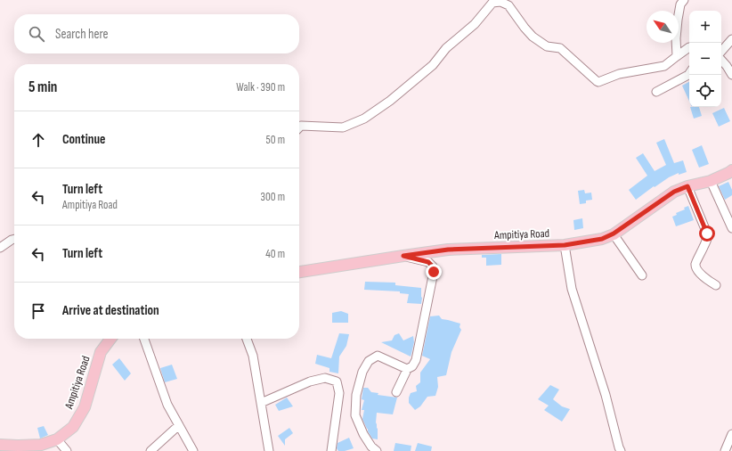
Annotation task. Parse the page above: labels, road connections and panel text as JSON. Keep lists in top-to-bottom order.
{
  "streets": {
    "main road": ["Ampitiya Road"]
  },
  "north": "top left",
  "page": {
    "map_buttons": ["+", "−"],
    "search": "Search here",
    "heading": ["5 min", "Walk · 390 m"],
    "list": [
      ["Continue", "50 m"],
      ["Turn left", "Ampitiya Road", "300 m"],
      ["Turn left", "40 m"],
      "Arrive at destination"
    ]
  }
}
